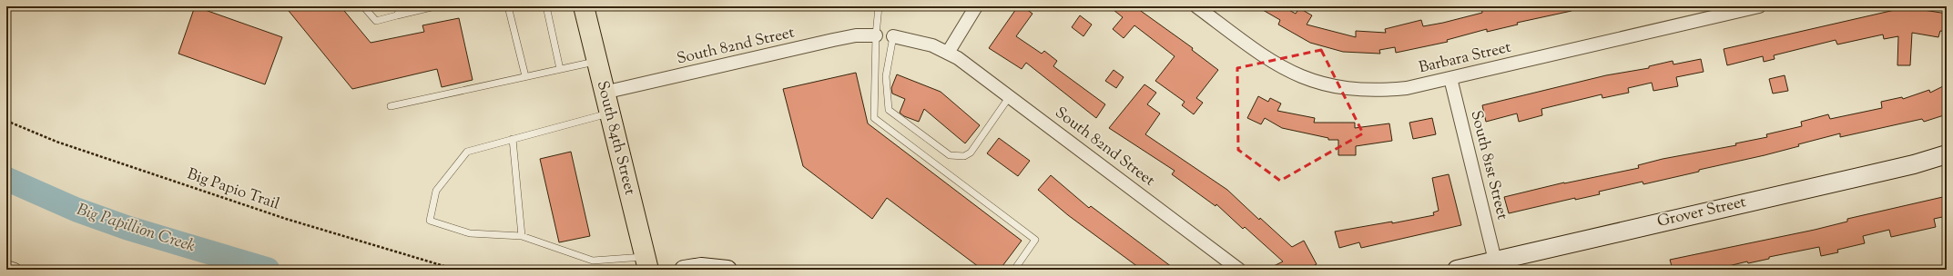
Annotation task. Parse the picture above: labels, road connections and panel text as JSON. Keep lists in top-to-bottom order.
{
  "streets": {
    "main road": ["South 84th Street"],
    "street": [
      "South 82nd Street",
      "Barbara Street",
      "South 81st Street",
      "Grover Street"
    ],
    "path": ["Big Papio Trail"]
  },
  "crossings": [
    ["South 82nd Street", "South 84th Street"],
    ["Barbara Street", "South 81st Street"],
    ["South 81st Street", "Grover Street"]
  ],
  "water": ["Big Papillion Creek"]
}
